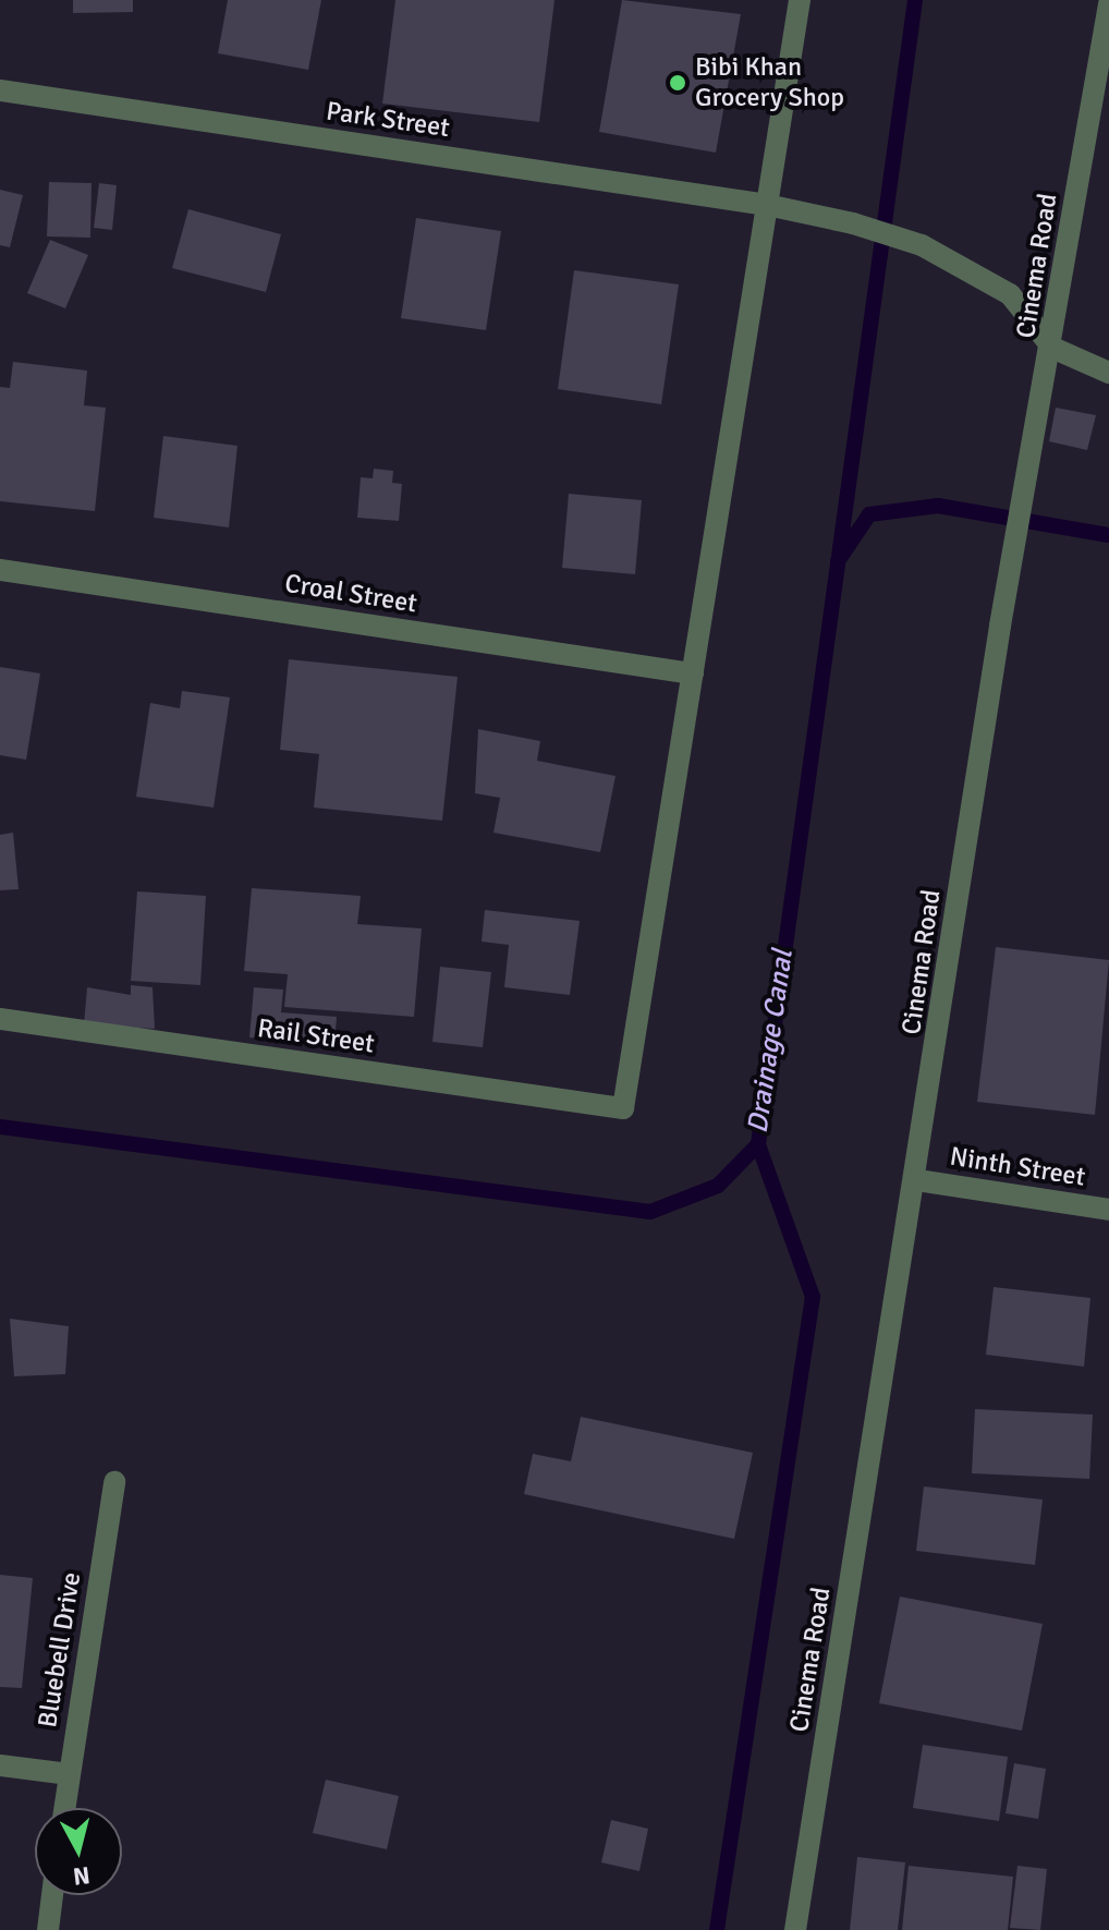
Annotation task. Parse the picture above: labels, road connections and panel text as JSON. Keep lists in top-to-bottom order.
{
  "streets": {
    "street": [
      "Park Street",
      "Cinema Road",
      "Croal Street",
      "Rail Street",
      "Ninth Street",
      "Bluebell Drive"
    ]
  },
  "crossings": [
    ["Park Street", "Cinema Road"],
    ["Cinema Road", "Ninth Street"],
    ["Croal Street", "Rail Street"]
  ],
  "water": ["Drainage Canal"],
  "places": ["Bibi Khan Grocery Shop"],
  "north": "bottom"
}
